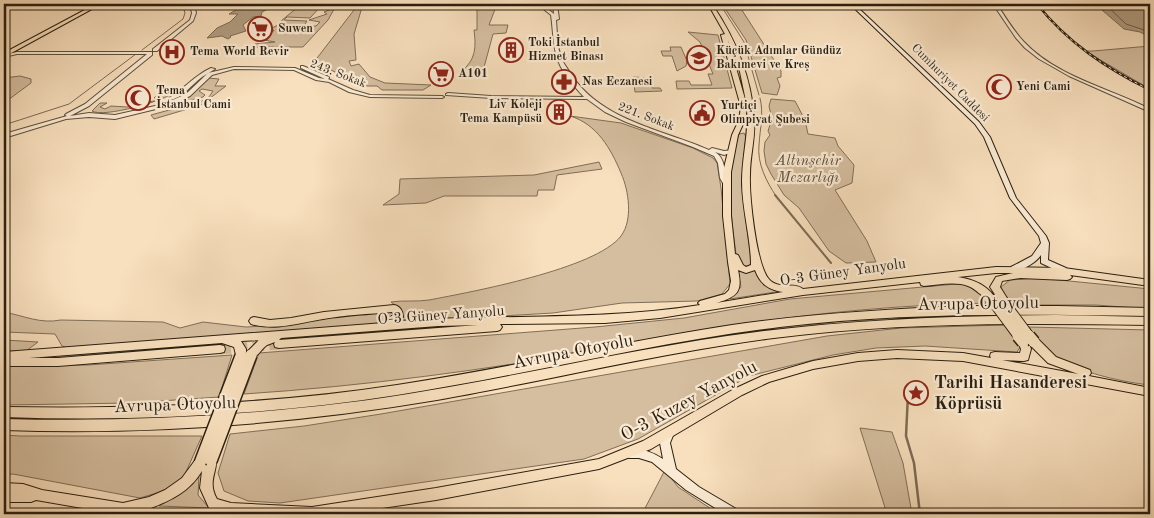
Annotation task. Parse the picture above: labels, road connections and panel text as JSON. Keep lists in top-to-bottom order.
{
  "streets": {
    "highway": ["Avrupa Otoyolu"],
    "main road": ["Cumhuriyet Caddesi", "O-3 Güney Yanyolu", "O-3 Kuzey Yanyolu"],
    "street": ["243. Sokak", "221. Sokak"]
  },
  "crossings": [
    ["243. Sokak", "221. Sokak"],
    ["Cumhuriyet Caddesi", "O-3 Güney Yanyolu"]
  ],
  "parks": ["Altınşehir Mezarlığı"],
  "places": {
    "supermarket": ["Suwen", "A101"],
    "building": ["Toki İstanbul Hizmet Binası", "Liv Koleji Tema Kampüsü"],
    "hospital": ["Tema World Revir"],
    "school or university": ["Küçük Adımlar Gündüz Bakımevi ve Kreş"],
    "pharmacy": ["Nas Eczanesi"],
    "mosque": ["Yeni Cami", "Tema İstanbul Cami"],
    "public building": ["Yurtiçi Olimpiyat Şubesi"],
    "place": ["Tarihi Hasanderesi Köprüsü"]
  }
}
